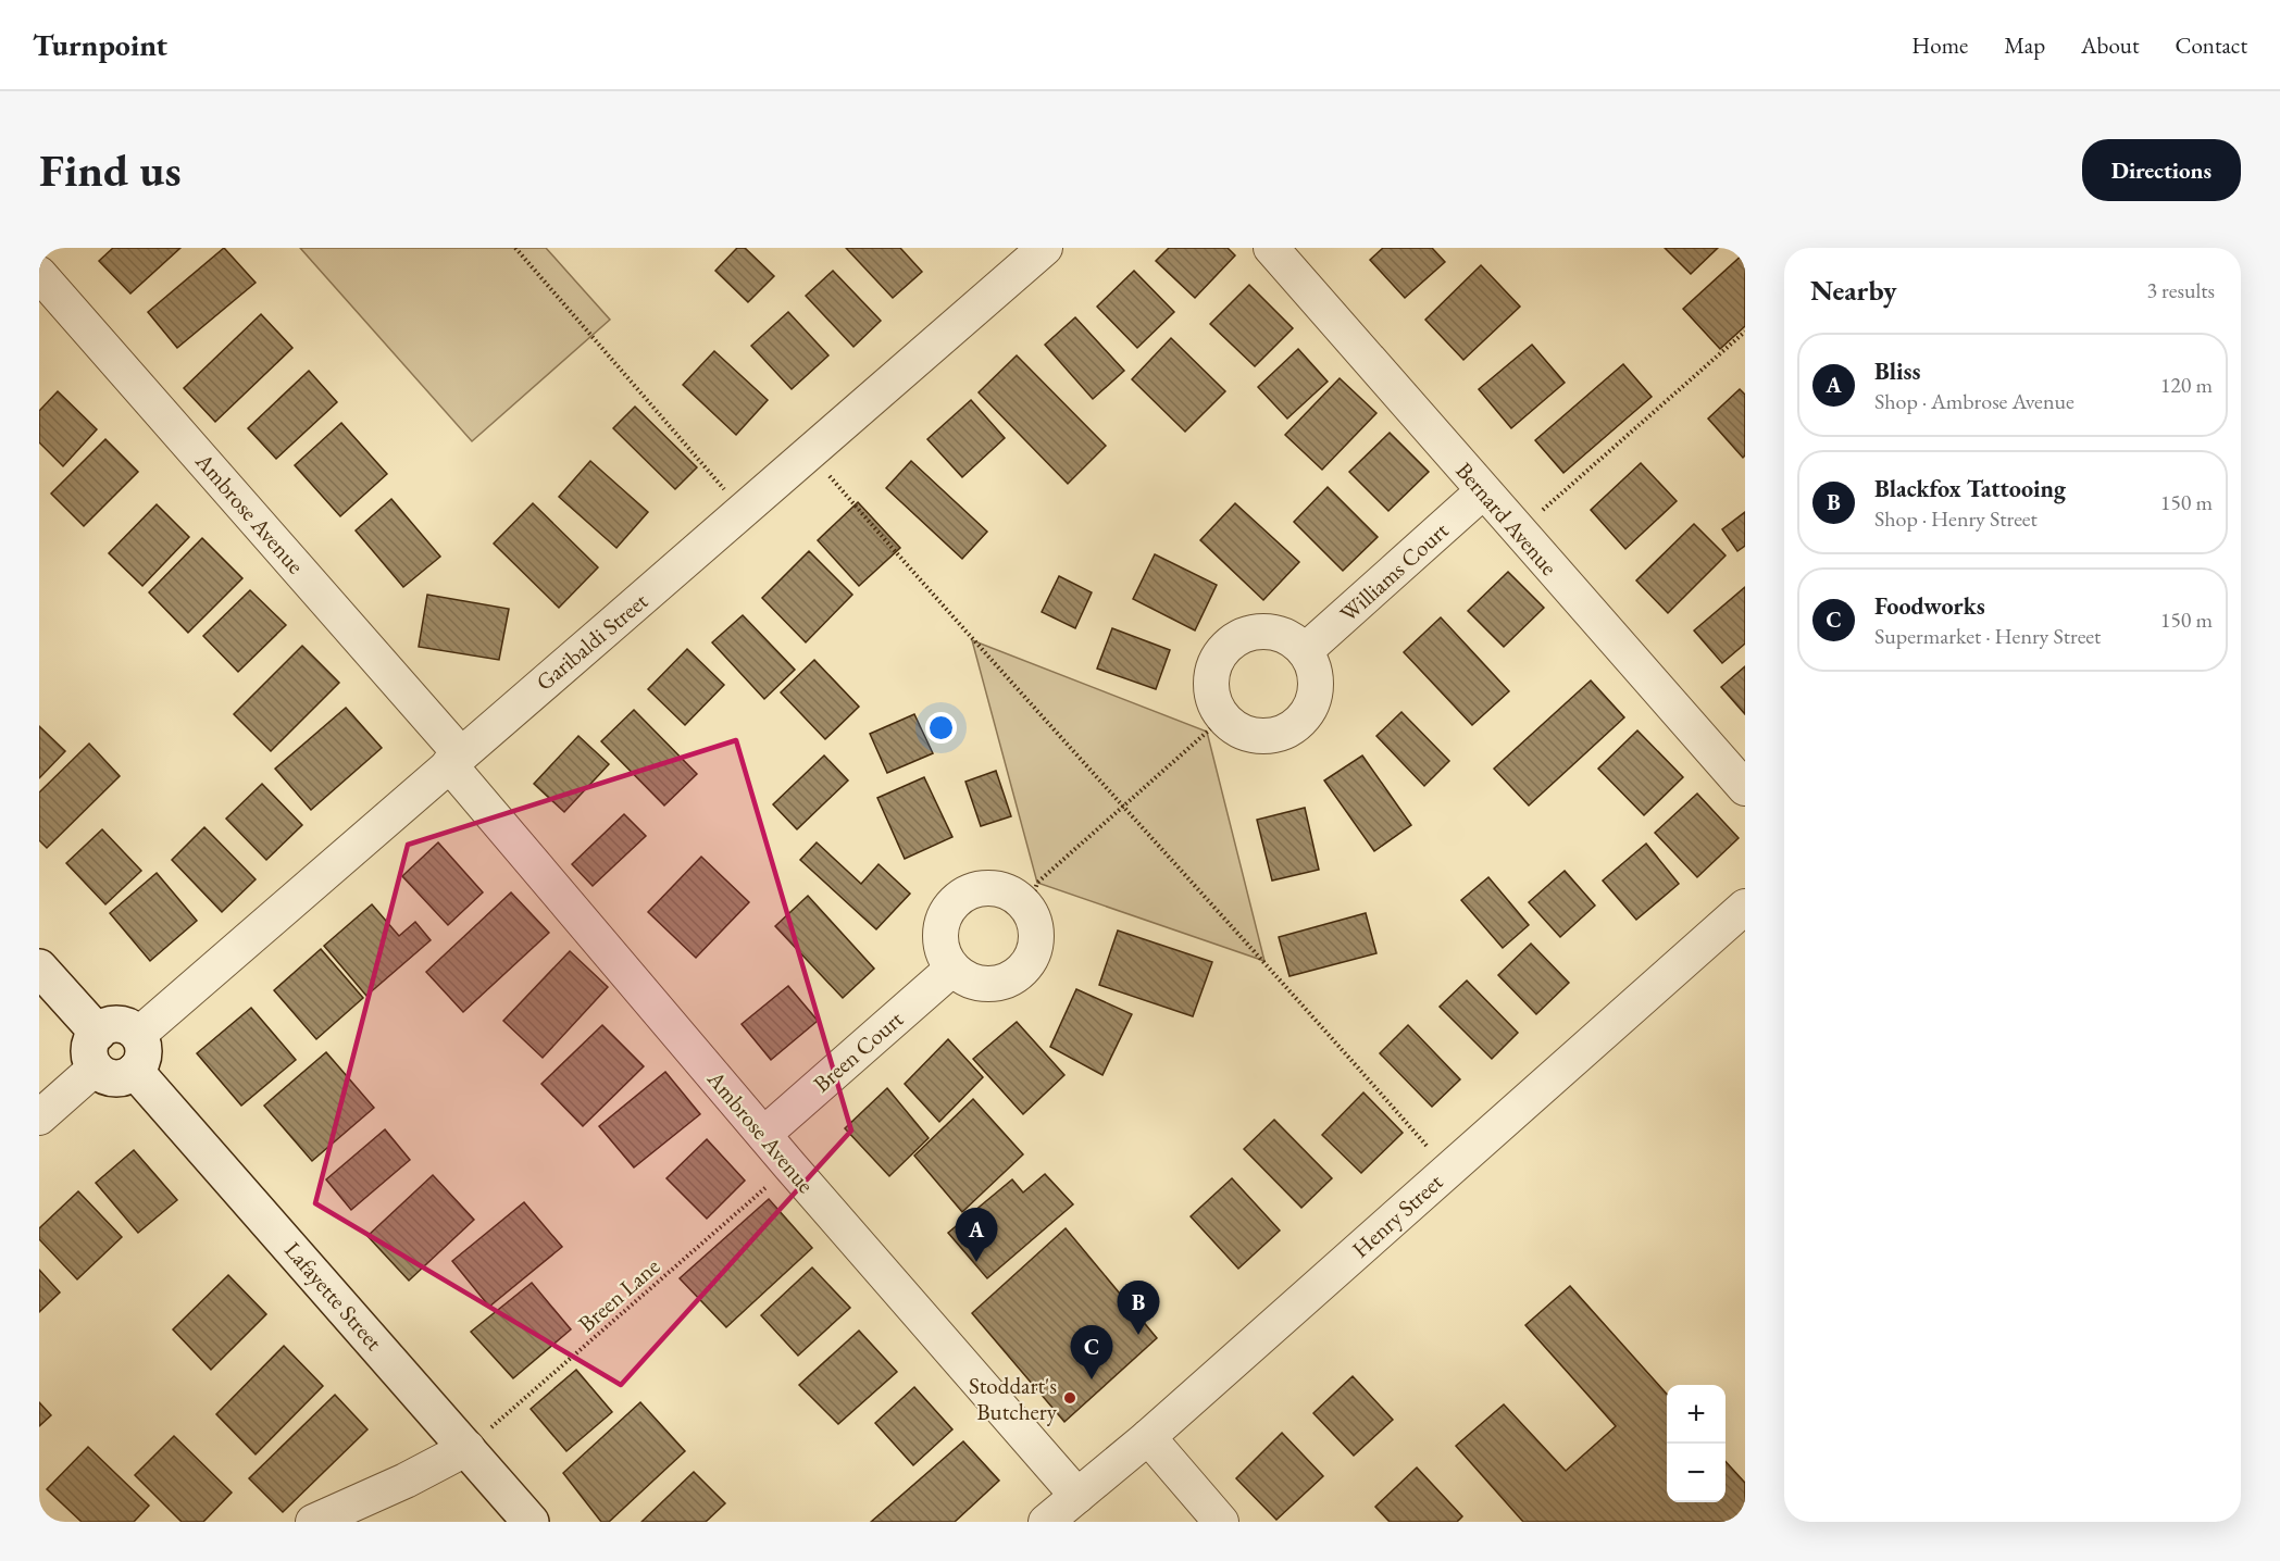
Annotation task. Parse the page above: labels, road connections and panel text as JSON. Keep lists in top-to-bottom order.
{
  "streets": {
    "street": [
      "Ambrose Avenue",
      "Bernard Avenue",
      "Williams Court",
      "Garibaldi Street",
      "Breen Court",
      "Henry Street",
      "Lafayette Street"
    ],
    "path": ["Breen Lane"]
  },
  "crossings": [
    ["Ambrose Avenue", "Garibaldi Street"],
    ["Ambrose Avenue", "Breen Court"],
    ["Ambrose Avenue", "Henry Street"],
    ["Ambrose Avenue", "Breen Lane"],
    ["Bernard Avenue", "Williams Court"],
    ["Garibaldi Street", "Lafayette Street"],
    ["Breen Lane", "Lafayette Street"]
  ],
  "places": ["Stoddart's Butchery"],
  "page": {
    "header": "Turnpoint",
    "nav": [
      "Home",
      "Map",
      "About",
      "Contact"
    ],
    "buttons": "Directions",
    "title": "Find us",
    "heading": ["Nearby", "3 results"],
    "list": [
      {
        "mark": "A",
        "name": "Bliss",
        "note": "Shop · Ambrose Avenue",
        "value": "120 m"
      },
      {
        "mark": "B",
        "name": "Blackfox Tattooing",
        "note": "Shop · Henry Street",
        "value": "150 m"
      },
      {
        "mark": "C",
        "name": "Foodworks",
        "note": "Supermarket · Henry Street",
        "value": "150 m"
      }
    ],
    "pins": ["A", "B", "C"],
    "map_buttons": ["+", "−"]
  }
}
